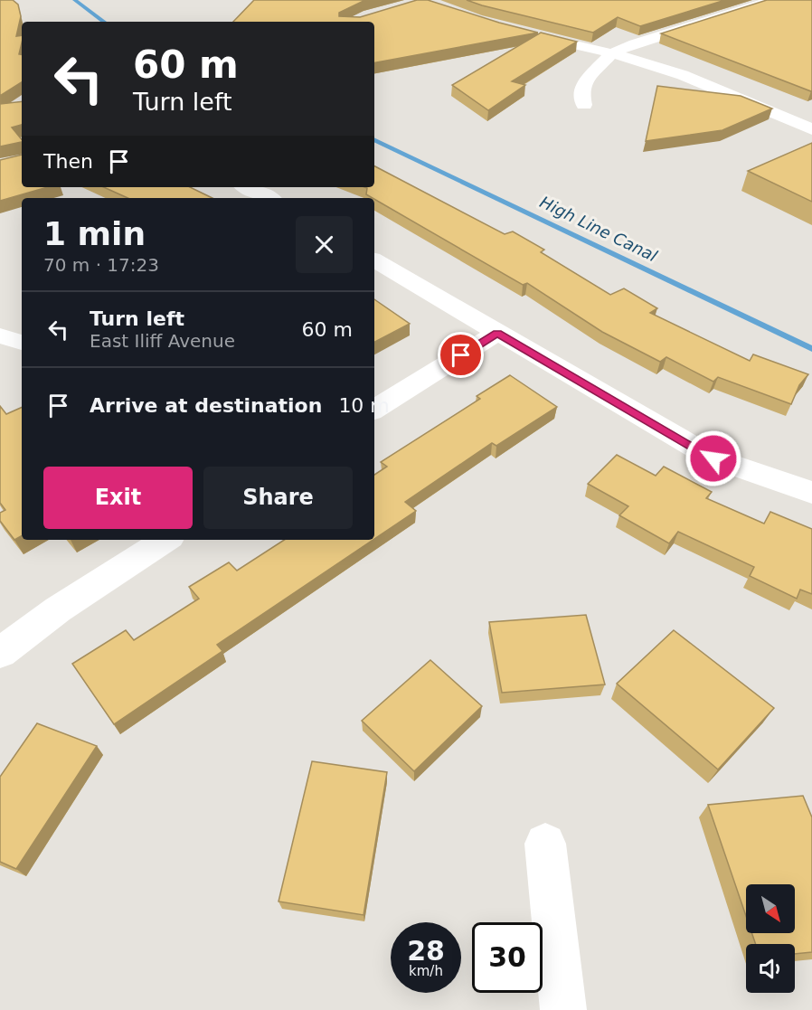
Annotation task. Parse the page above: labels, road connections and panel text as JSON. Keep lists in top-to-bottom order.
{
  "water": ["High Line Canal"],
  "north": "bottom right",
  "page": {
    "turn": ["60 m", "Turn left"],
    "then": "Then",
    "heading": ["1 min", "70 m · 17:23"],
    "list": [
      {
        "name": "Turn left",
        "note": "East Iliff Avenue",
        "value": "60 m"
      },
      {
        "name": "Arrive at destination",
        "value": "10 m"
      }
    ],
    "buttons": ["Exit", "Share"],
    "speed": "28 km/h",
    "limit": "30"
  }
}
